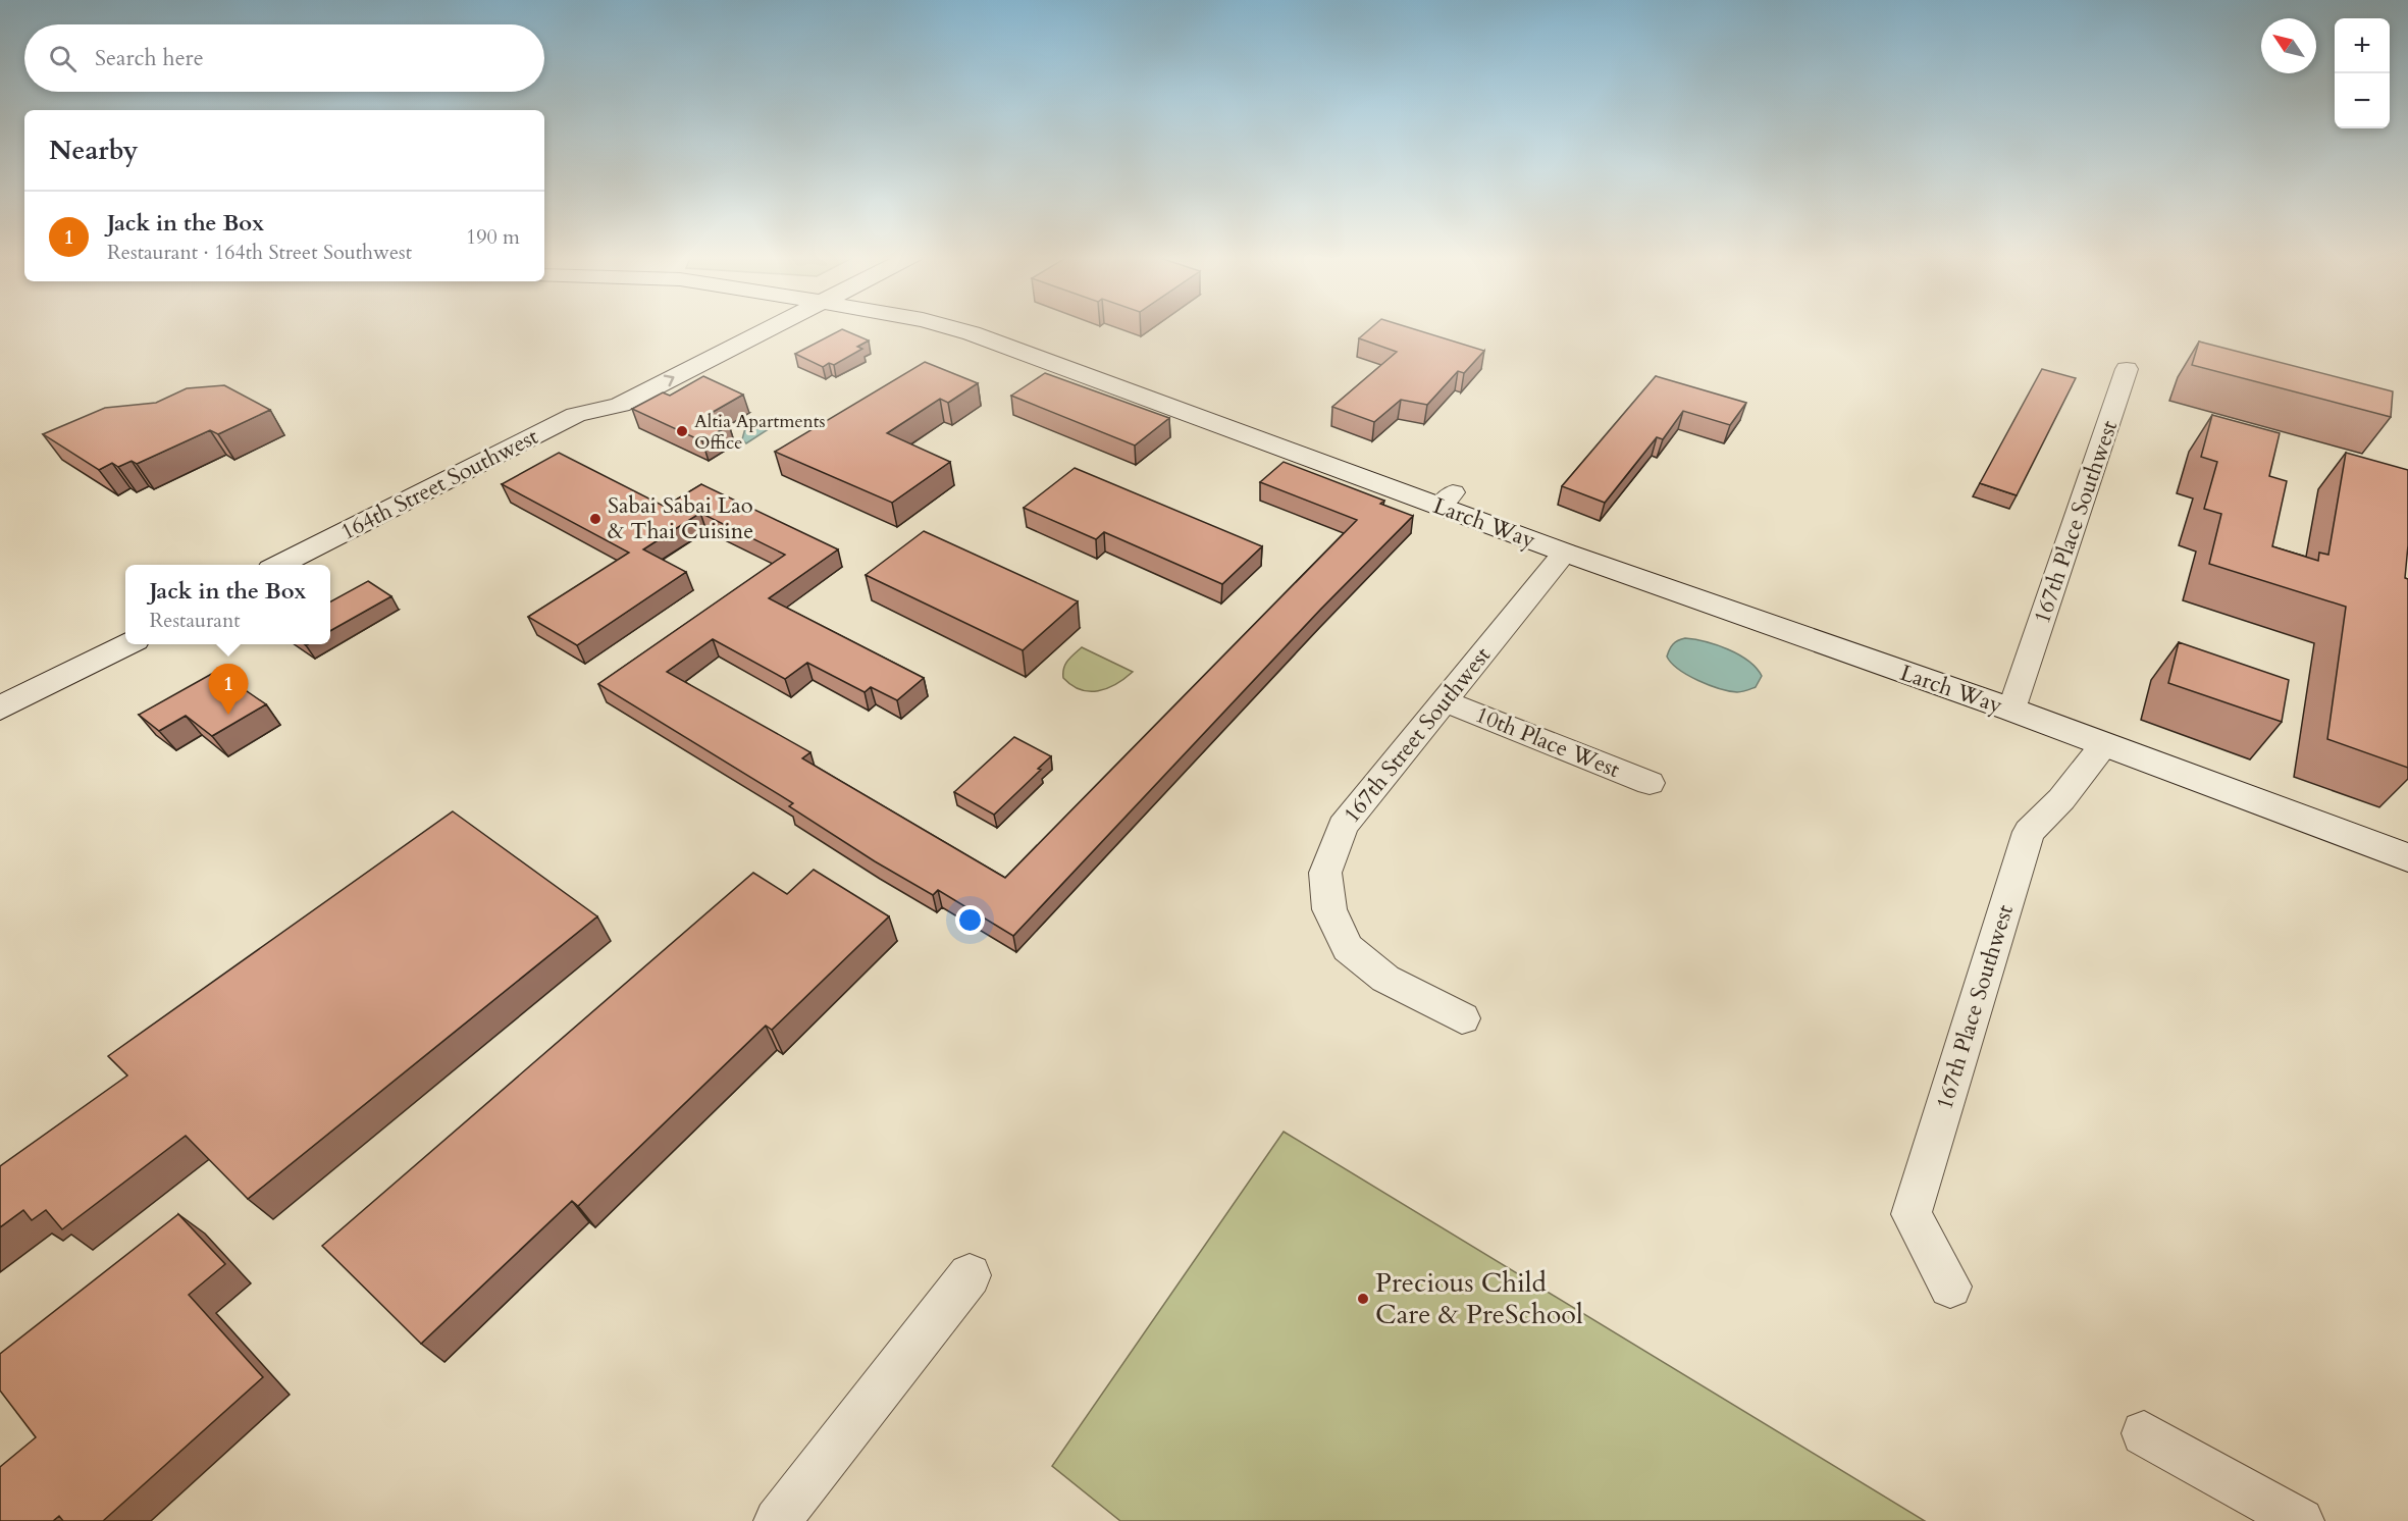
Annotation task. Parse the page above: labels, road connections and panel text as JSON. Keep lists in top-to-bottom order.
{
  "streets": {
    "main road": ["164th Street Southwest", "Larch Way"],
    "street": ["167th Place Southwest", "167th Street Southwest", "10th Place West"]
  },
  "crossings": [
    ["167th Place Southwest", "Larch Way"],
    ["Larch Way", "167th Street Southwest"],
    ["167th Street Southwest", "10th Place West"]
  ],
  "places": ["Altia Apartments Office", "Sabai Sabai Lao & Thai Cuisine", "Precious Child Care & PreSchool"],
  "north": "top left",
  "page": {
    "map_buttons": ["+", "−"],
    "search": "Search here",
    "heading": "Nearby",
    "list": [
      {
        "mark": "1",
        "name": "Jack in the Box",
        "note": "Restaurant · 164th Street Southwest",
        "value": "190 m"
      }
    ],
    "popup": ["Jack in the Box", "Restaurant"],
    "pins": "1"
  }
}
